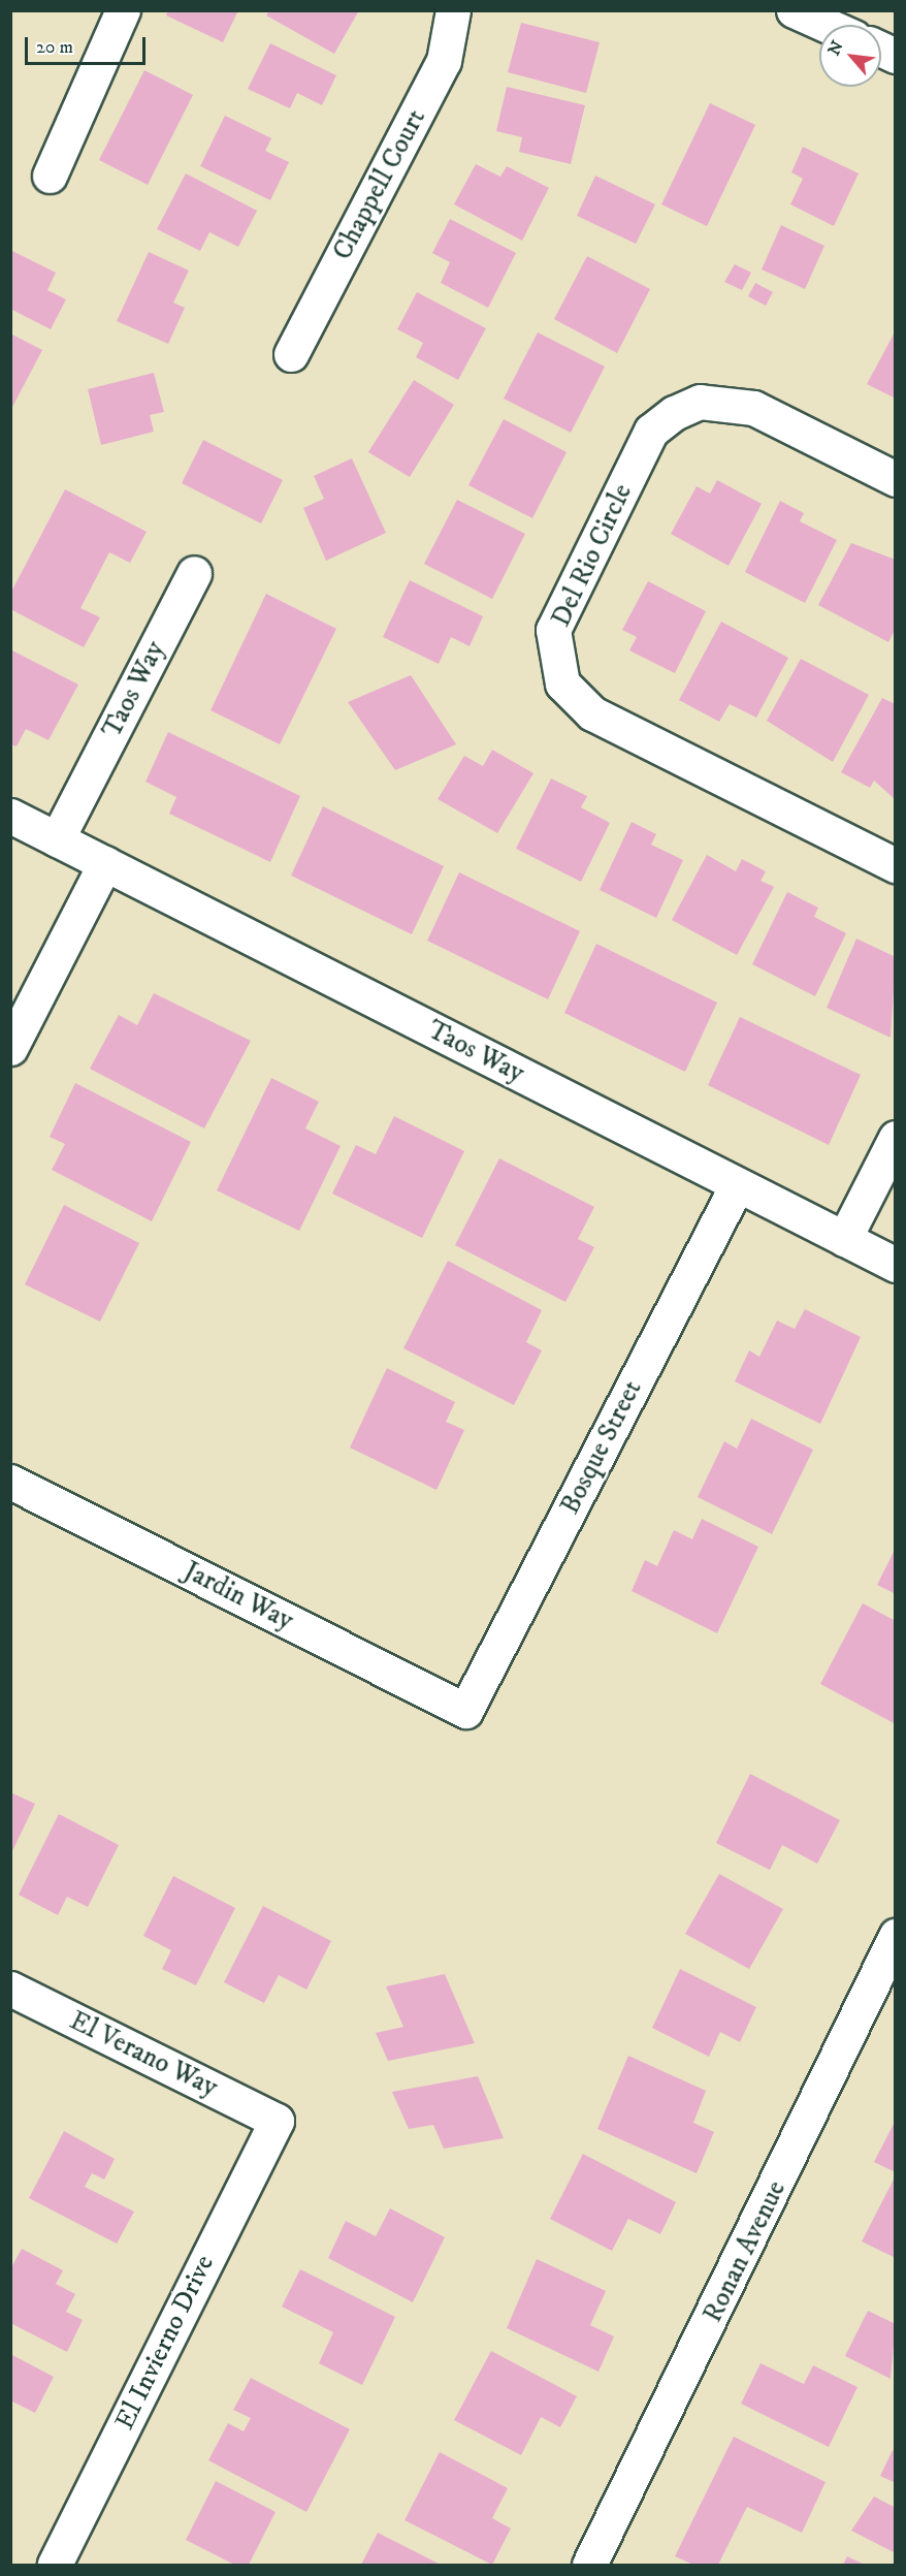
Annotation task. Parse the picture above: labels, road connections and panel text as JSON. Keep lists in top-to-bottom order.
{
  "streets": {
    "street": [
      "Chappell Court",
      "Del Rio Circle",
      "Taos Way",
      "Bosque Street",
      "Jardin Way",
      "El Verano Way",
      "Ronan Avenue",
      "El Invierno Drive"
    ]
  },
  "crossings": [
    ["Taos Way", "Bosque Street"],
    ["Bosque Street", "Jardin Way"],
    ["El Verano Way", "El Invierno Drive"]
  ],
  "scale_bar": "20 m",
  "north": "top left"
}
